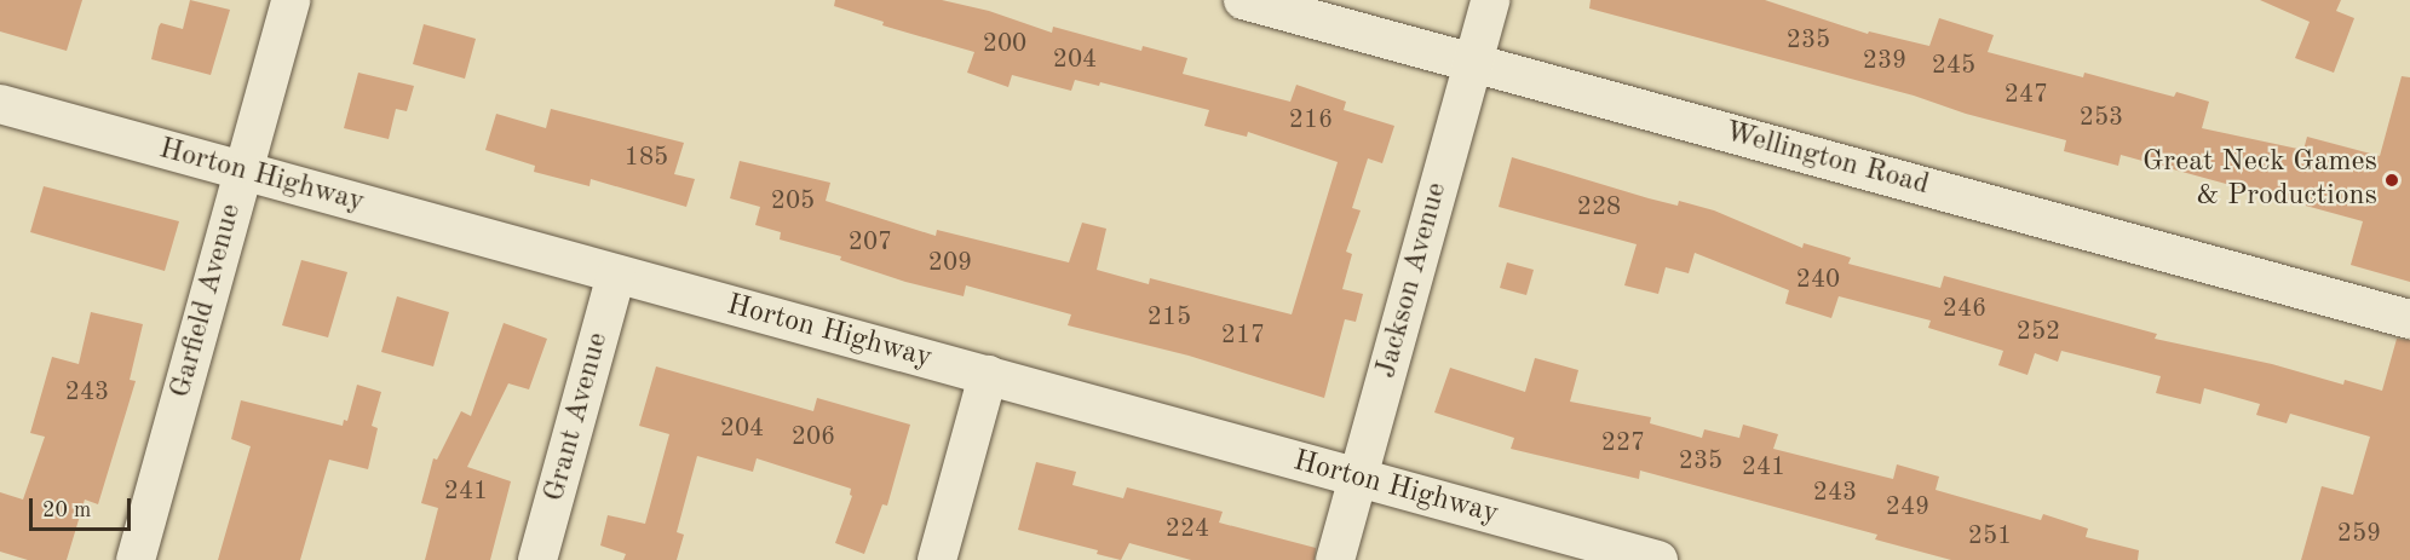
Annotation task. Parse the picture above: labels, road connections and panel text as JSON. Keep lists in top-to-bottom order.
{
  "streets": {
    "street": [
      "Wellington Road",
      "Horton Highway",
      "Jackson Avenue",
      "Garfield Avenue",
      "Grant Avenue"
    ]
  },
  "crossings": [
    ["Wellington Road", "Jackson Avenue"],
    ["Horton Highway", "Jackson Avenue"],
    ["Horton Highway", "Garfield Avenue"],
    ["Horton Highway", "Grant Avenue"]
  ],
  "places": ["Great Neck Games & Productions"],
  "house_numbers": [
    "235",
    "200",
    "204",
    "239",
    "245",
    "247",
    "253",
    "216",
    "185",
    "205",
    "228",
    "207",
    "209",
    "240",
    "246",
    "215",
    "252",
    "217",
    "243",
    "204",
    "206",
    "227",
    "235",
    "241",
    "241",
    "243",
    "249",
    "224",
    "259",
    "251"
  ],
  "scale_bar": "20 m"
}
